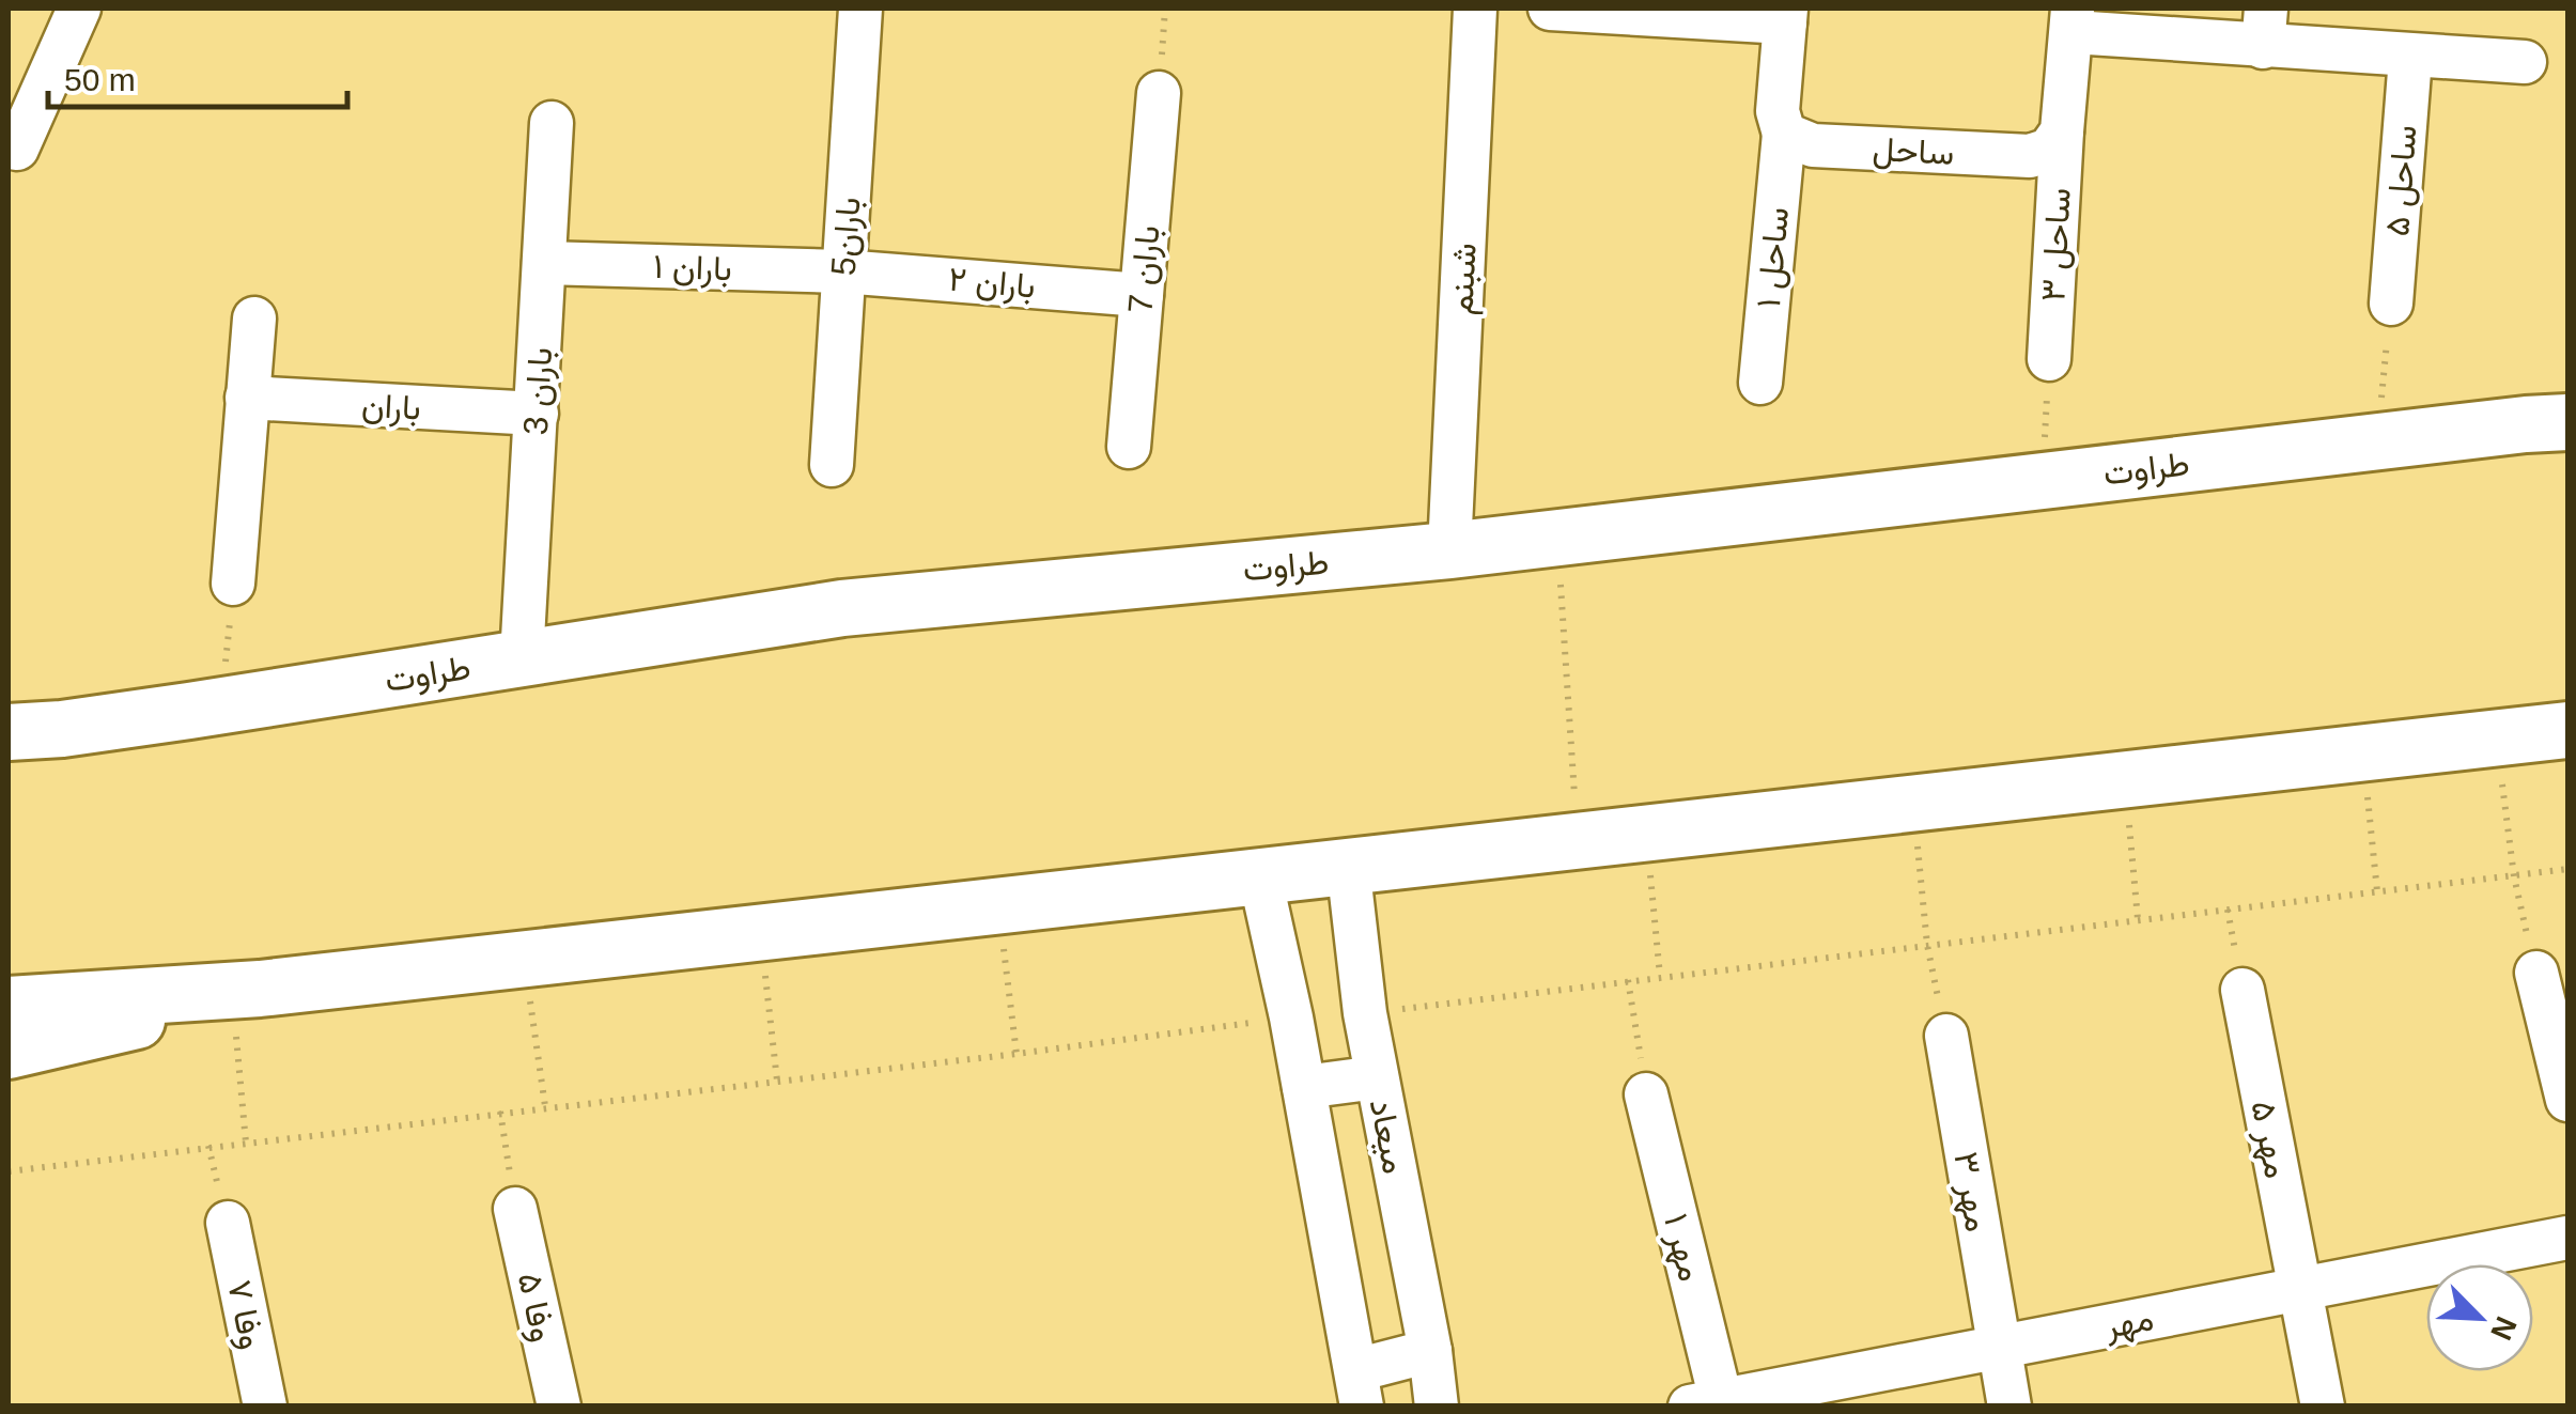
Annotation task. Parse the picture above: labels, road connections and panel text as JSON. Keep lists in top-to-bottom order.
{
  "streets": {
    "main road": ["طراوت"],
    "street": [
      "ساحل",
      "ساحل ۵",
      "باران5",
      "ساحل ۳",
      "ساحل ۱",
      "باران ۱",
      "باران 7",
      "شبنم",
      "باران ۲",
      "باران 3",
      "باران",
      "میعاد",
      "مهر ۵",
      "مهر ۳",
      "مهر ۱",
      "وفا ۵",
      "وفا ۷",
      "مهر"
    ]
  },
  "crossings": [
    ["ساحل", "ساحل ۳"],
    ["ساحل", "ساحل ۱"],
    ["باران5", "باران ۱"],
    ["باران5", "باران ۲"],
    ["باران ۱", "باران ۲"],
    ["باران ۱", "باران 3"],
    ["باران 7", "باران ۲"],
    ["شبنم", "طراوت"],
    ["باران 3", "باران"],
    ["باران 3", "طراوت"],
    ["مهر ۵", "مهر"],
    ["مهر ۳", "مهر"],
    ["مهر ۱", "مهر"]
  ],
  "scale_bar": "50 m",
  "north": "bottom right"
}
